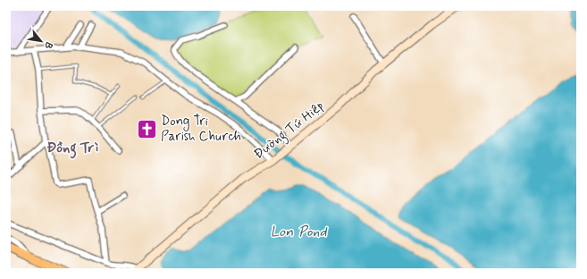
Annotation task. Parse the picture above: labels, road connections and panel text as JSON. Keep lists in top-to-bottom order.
{
  "streets": {
    "street": ["Đường Tứ Hiệp"]
  },
  "districts": ["Đồng Trì"],
  "water": ["Lon Pond"],
  "places": {
    "church": ["Dong Tri Parish Church"]
  },
  "north": "bottom right"
}
